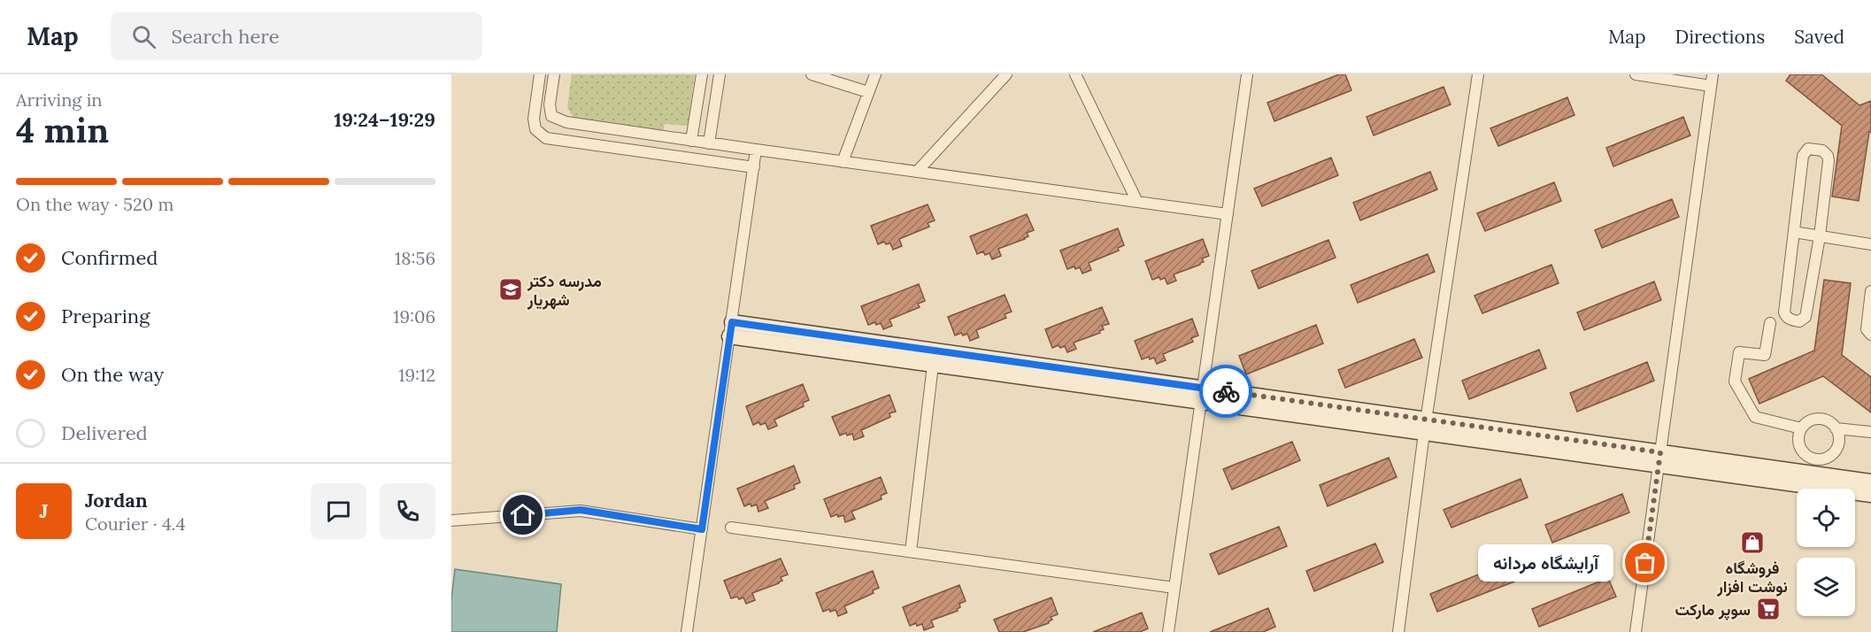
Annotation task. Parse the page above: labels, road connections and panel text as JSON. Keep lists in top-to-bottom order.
{
  "places": {
    "school or university": ["مدرسه دکتر شهریار"],
    "shop": ["فروشگاه نوشت افزار"],
    "other": ["آرایشگاه مردانه"],
    "supermarket": ["سوپر مارکت"]
  },
  "page": {
    "header": "Map",
    "search": "Search here",
    "nav": ["Map", "Directions", "Saved"],
    "heading": ["4 min", "Arriving in", "19:24–19:29"],
    "panel": ["Jordan", "Courier · 4.4"],
    "bar": "On the way · 520 m",
    "list": [
      ["Confirmed", "18:56"],
      ["Preparing", "19:06"],
      ["On the way", "19:12"],
      "Delivered"
    ],
    "round": "J",
    "bubble": "آرایشگاه مردانه"
  }
}
